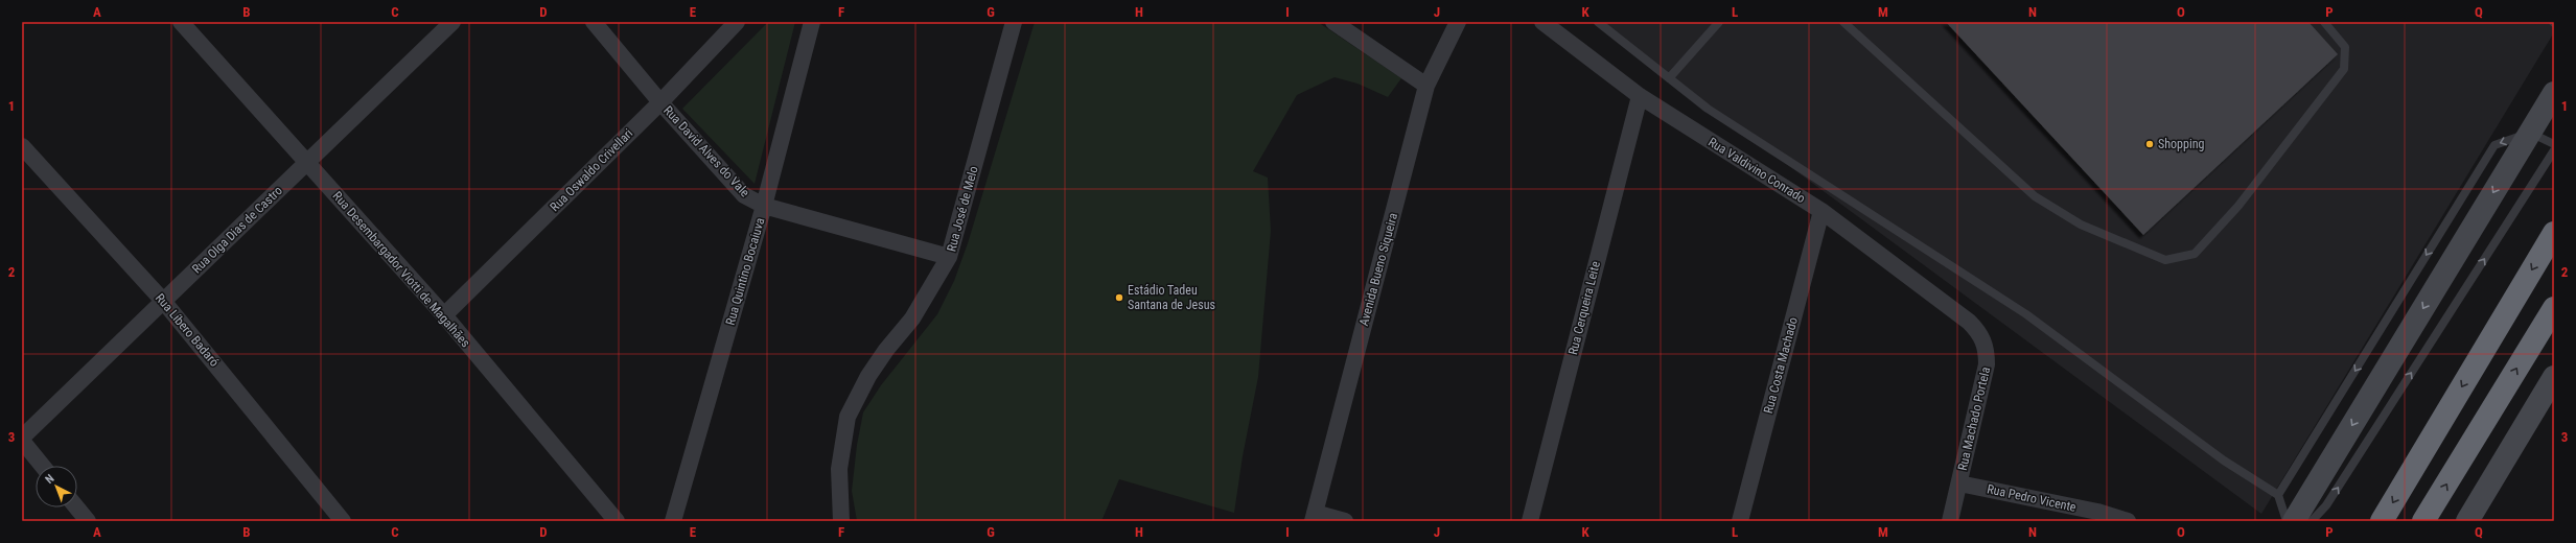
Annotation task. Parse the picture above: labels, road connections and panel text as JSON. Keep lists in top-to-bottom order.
{
  "streets": {
    "street": [
      "Rua David Alves do Vale",
      "Rua Oswaldo Crivellari",
      "Rua Valdivino Conrado",
      "Rua José de Melo",
      "Rua Olga Dias de Castro",
      "Rua Desembargador Viotti de Magalhães",
      "Avenida Bueno Siqueira",
      "Rua Quintino Bocaiuva",
      "Rua Cerqueira Leite",
      "Rua Líbero Badaró",
      "Rua Costa Machado",
      "Rua Machado Portela",
      "Rua Pedro Vicente"
    ]
  },
  "crossings": [
    ["Rua David Alves do Vale", "Rua Oswaldo Crivellari"],
    ["Rua David Alves do Vale", "Rua José de Melo"],
    ["Rua David Alves do Vale", "Rua Quintino Bocaiuva"],
    ["Rua Oswaldo Crivellari", "Rua Desembargador Viotti de Magalhães"],
    ["Rua Valdivino Conrado", "Rua Cerqueira Leite"],
    ["Rua Valdivino Conrado", "Rua Costa Machado"],
    ["Rua Valdivino Conrado", "Rua Machado Portela"],
    ["Rua Olga Dias de Castro", "Rua Desembargador Viotti de Magalhães"],
    ["Rua Olga Dias de Castro", "Rua Líbero Badaró"],
    ["Rua Machado Portela", "Rua Pedro Vicente"]
  ],
  "places": ["Shopping", "Estádio Tadeu Santana de Jesus"],
  "north": "top left",
  "grid": {
    "columns": [
      "A",
      "B",
      "C",
      "D",
      "E",
      "F",
      "G",
      "H",
      "I",
      "J",
      "K",
      "L",
      "M",
      "N",
      "O",
      "P",
      "Q"
    ],
    "rows": ["1", "2", "3"]
  }
}
